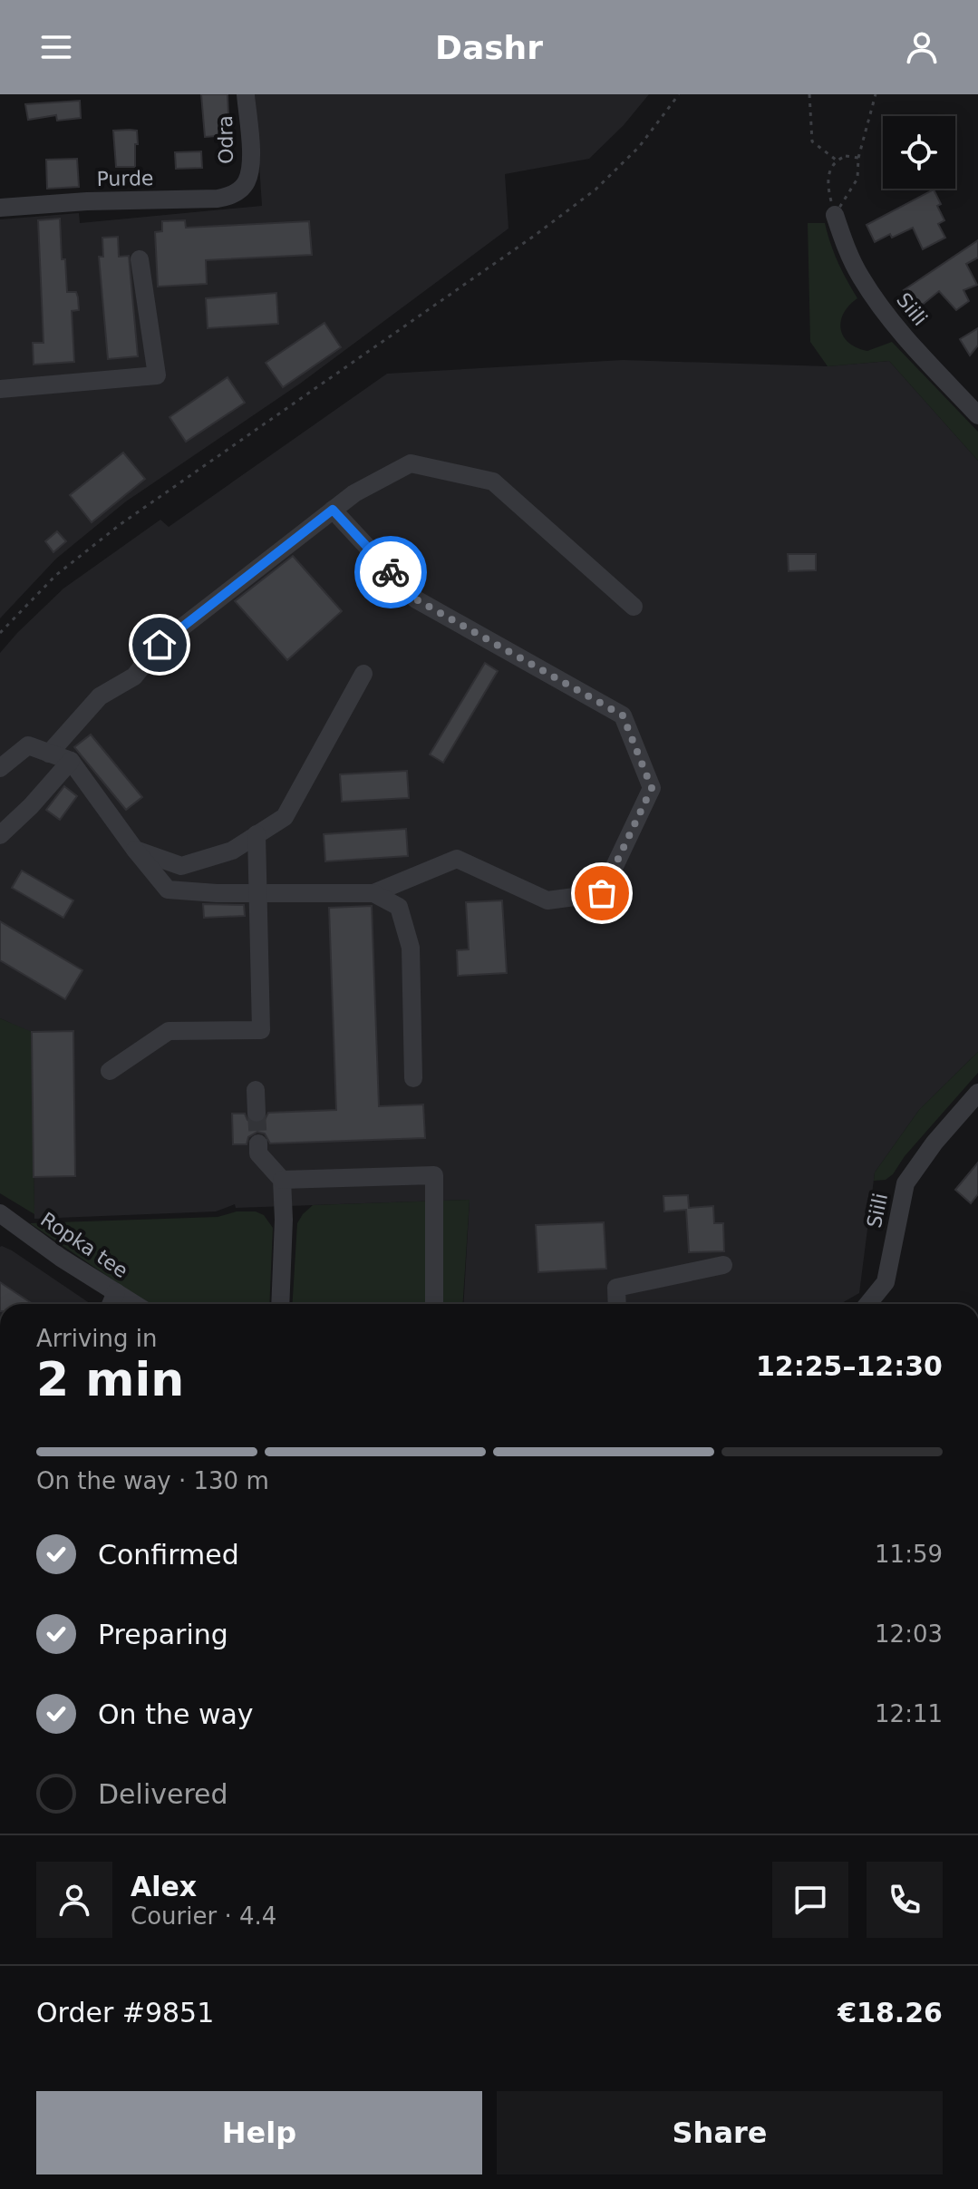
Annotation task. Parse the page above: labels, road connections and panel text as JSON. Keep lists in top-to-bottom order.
{
  "streets": {
    "street": [
      "Odra",
      "Purde",
      "Siili",
      "Ropka tee"
    ]
  },
  "crossings": [
    ["Odra", "Purde"]
  ],
  "page": {
    "header": "Dashr",
    "heading": ["2 min", "Arriving in", "12:25–12:30"],
    "panel": [
      "Alex",
      "Courier · 4.4",
      "Order #9851",
      "€18.26"
    ],
    "bar": "On the way · 130 m",
    "list": [
      ["Confirmed", "11:59"],
      ["Preparing", "12:03"],
      ["On the way", "12:11"],
      "Delivered"
    ],
    "buttons": ["Help", "Share"]
  }
}
